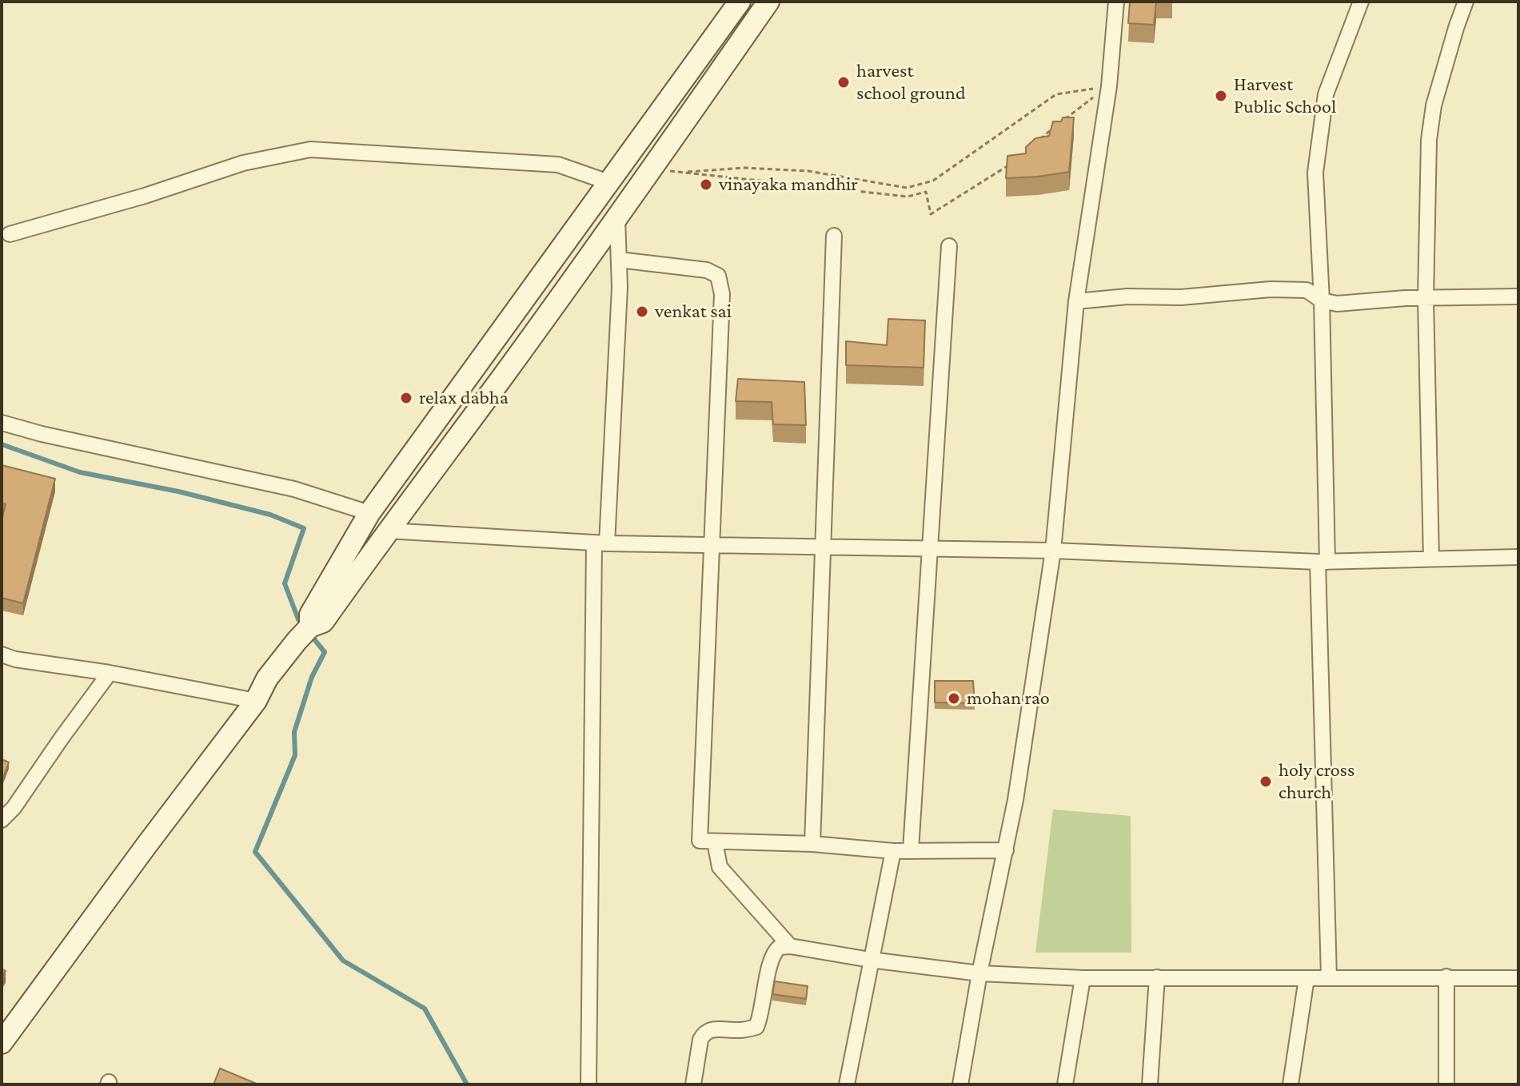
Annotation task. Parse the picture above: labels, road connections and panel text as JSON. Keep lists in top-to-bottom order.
{
  "places": [
    "harvest school ground",
    "Harvest Public School",
    "vinayaka mandhir",
    "venkat sai",
    "relax dabha",
    "mohan rao",
    "holy cross church"
  ]
}
